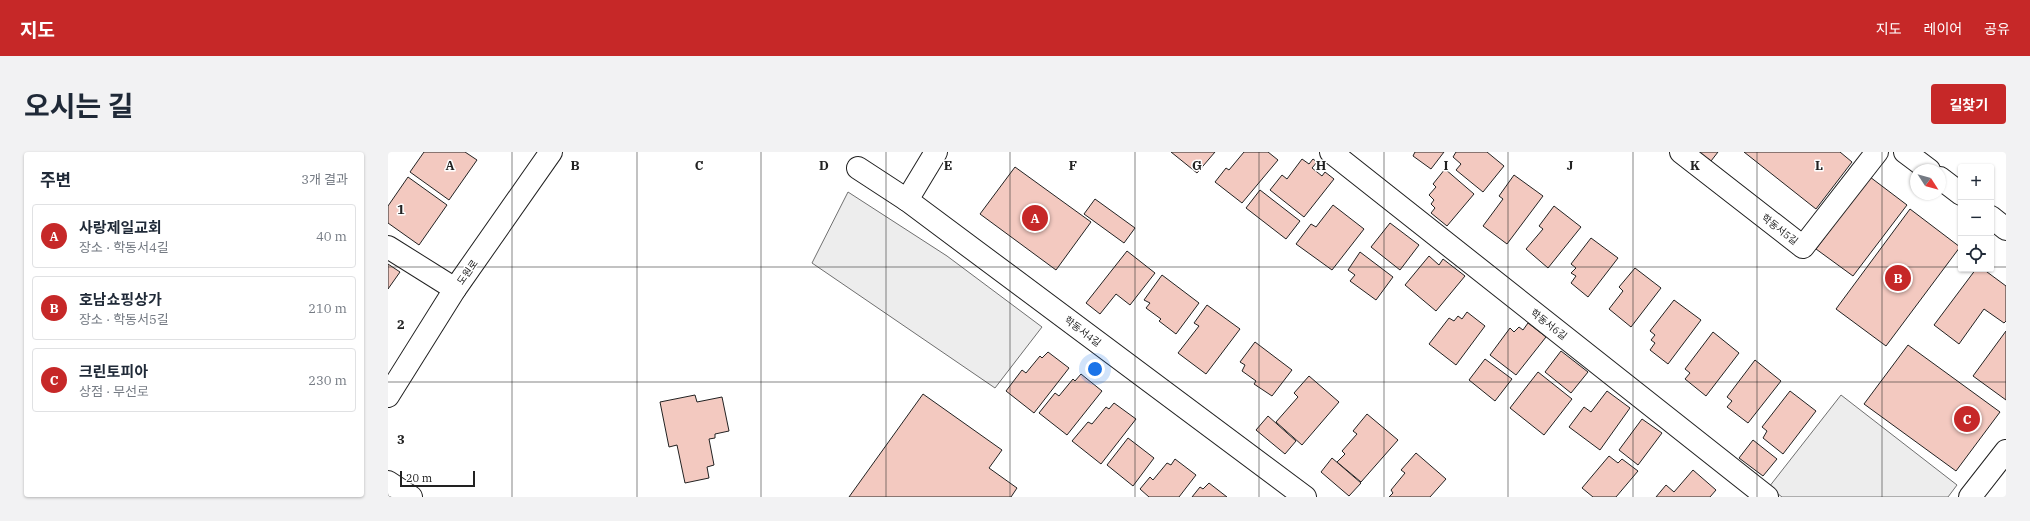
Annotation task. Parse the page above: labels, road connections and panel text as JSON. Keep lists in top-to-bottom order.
{
  "streets": {
    "street": [
      "학동서5길",
      "도원로",
      "학동서6길",
      "학동서4길"
    ]
  },
  "scale_bar": "20 m",
  "north": "bottom right",
  "page": {
    "header": "지도",
    "nav": ["지도", "레이어", "공유"],
    "title": "오시는 길",
    "buttons": "길찾기",
    "heading": ["주변", "3개 결과"],
    "map_buttons": ["+", "−"],
    "pins": ["A", "B", "C"],
    "list": [
      {
        "mark": "A",
        "name": "사랑제일교회",
        "note": "장소 · 학동서4길",
        "value": "40 m"
      },
      {
        "mark": "B",
        "name": "호남쇼핑상가",
        "note": "장소 · 학동서5길",
        "value": "210 m"
      },
      {
        "mark": "C",
        "name": "크린토피아",
        "note": "상점 · 무선로",
        "value": "230 m"
      }
    ],
    "scale": "20 m"
  },
  "grid": {
    "columns": [
      "A",
      "B",
      "C",
      "D",
      "E",
      "F",
      "G",
      "H",
      "I",
      "J",
      "K",
      "L"
    ],
    "rows": ["1", "2", "3"]
  }
}
